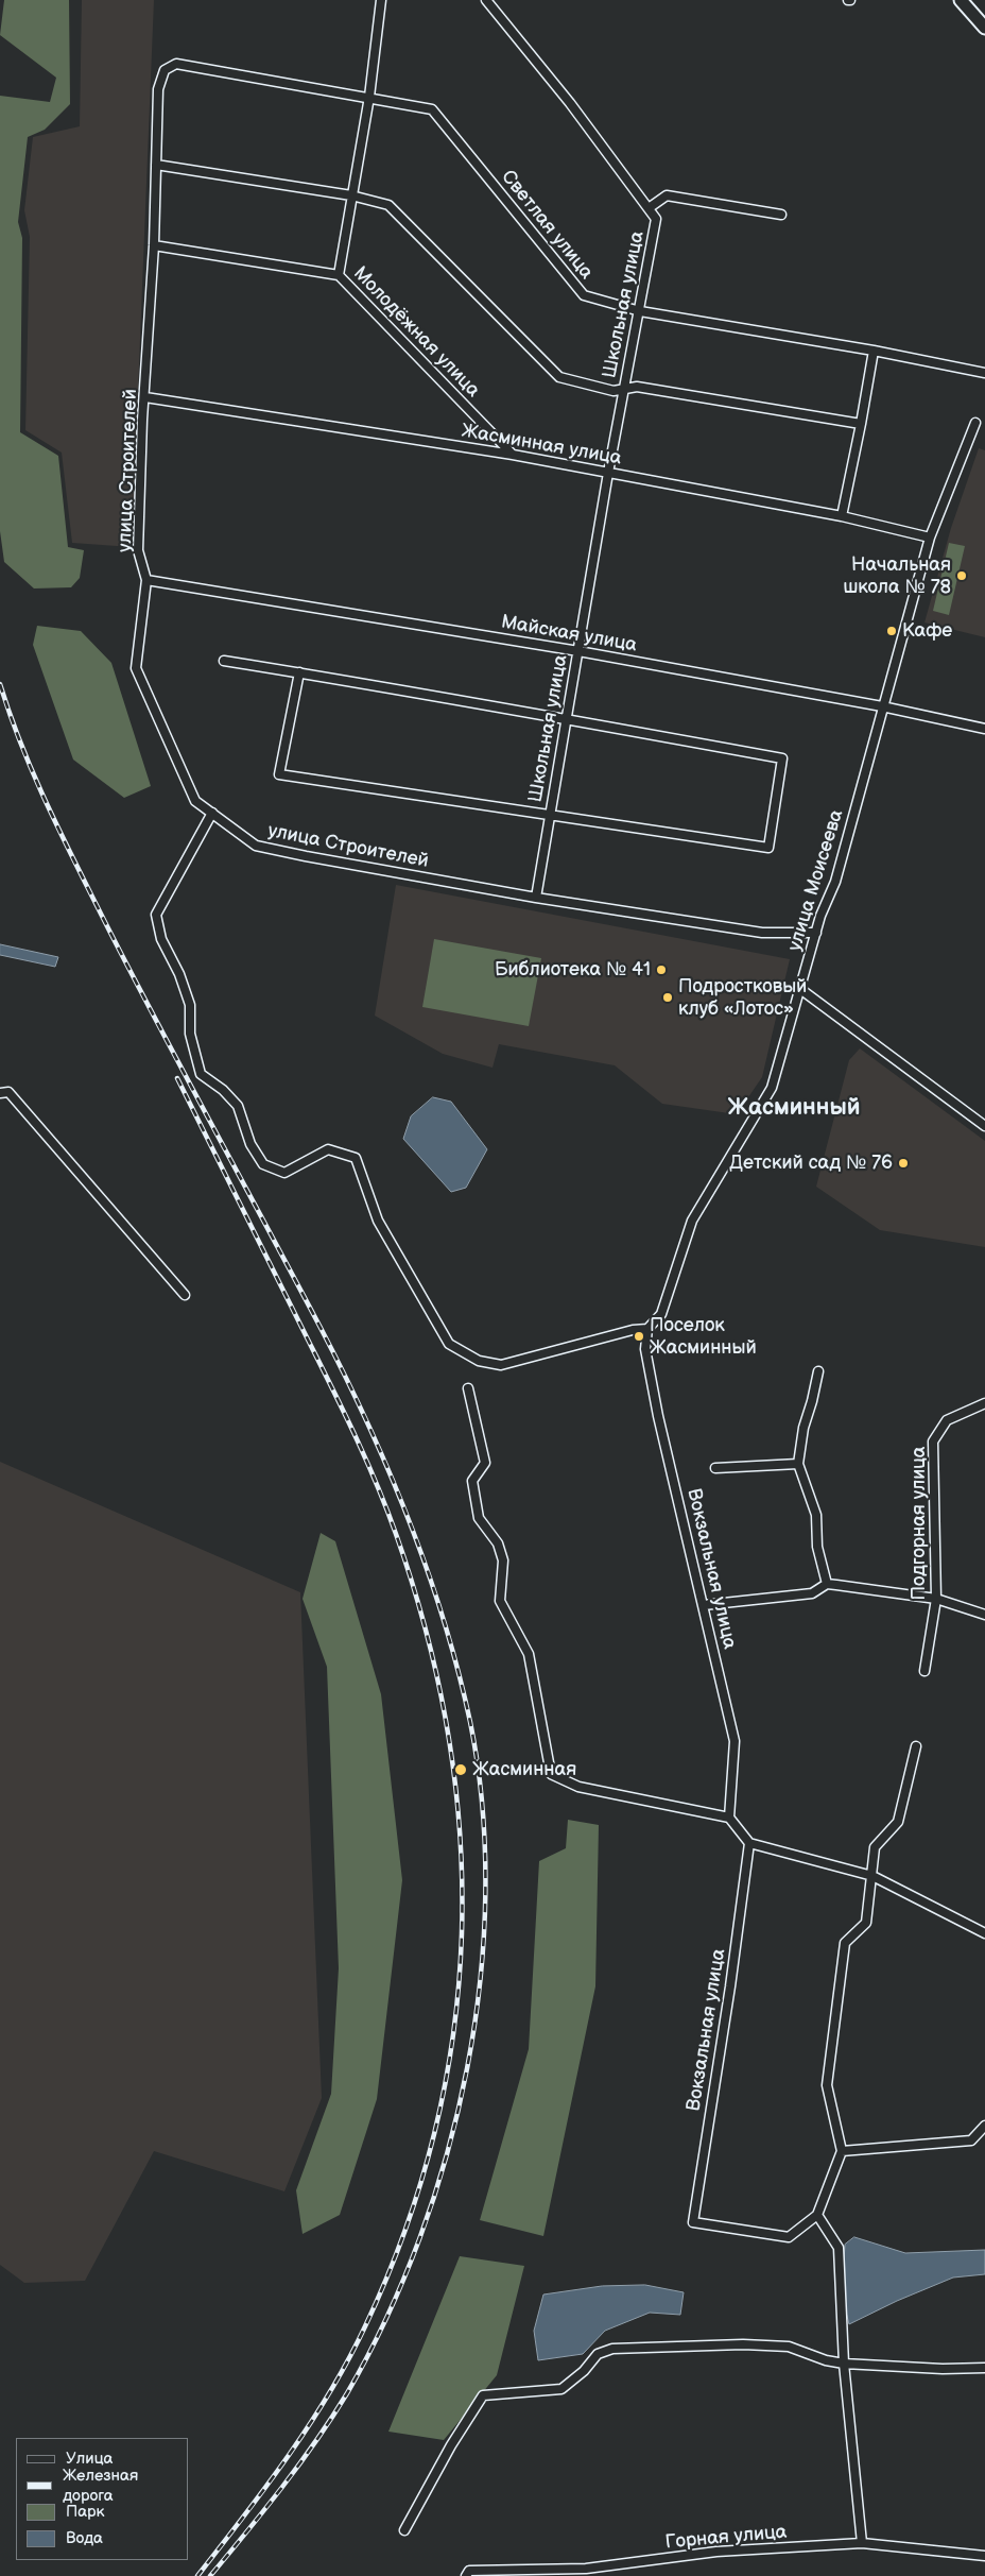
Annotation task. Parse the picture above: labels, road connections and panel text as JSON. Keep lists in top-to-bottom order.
{
  "streets": {
    "street": [
      "Светлая улица",
      "Школьная улица",
      "Молодёжная улица",
      "Жасминная улица",
      "улица Строителей",
      "Майская улица",
      "улица Моисеева",
      "Подгорная улица",
      "Вокзальная улица",
      "Горная улица"
    ]
  },
  "crossings": [
    ["Светлая улица", "Школьная улица"],
    ["Светлая улица", "улица Строителей"],
    ["Школьная улица", "Жасминная улица"],
    ["Школьная улица", "улица Строителей"],
    ["Школьная улица", "Майская улица"],
    ["Молодёжная улица", "Жасминная улица"],
    ["Молодёжная улица", "улица Строителей"],
    ["Жасминная улица", "улица Строителей"],
    ["Жасминная улица", "улица Моисеева"],
    ["улица Строителей", "Майская улица"],
    ["улица Строителей", "улица Моисеева"],
    ["Майская улица", "улица Моисеева"],
    ["улица Моисеева", "Вокзальная улица"]
  ],
  "districts": ["Жасминный"],
  "places": [
    "Начальная школа № 78",
    "Кафе",
    "Библиотека № 41",
    "Подростковый клуб «Лотос»",
    "Детский сад № 76",
    "Поселок Жасминный",
    "Жасминная"
  ],
  "legend": [
    "Улица",
    "Железная дорога",
    "Парк",
    "Вода"
  ]
}
